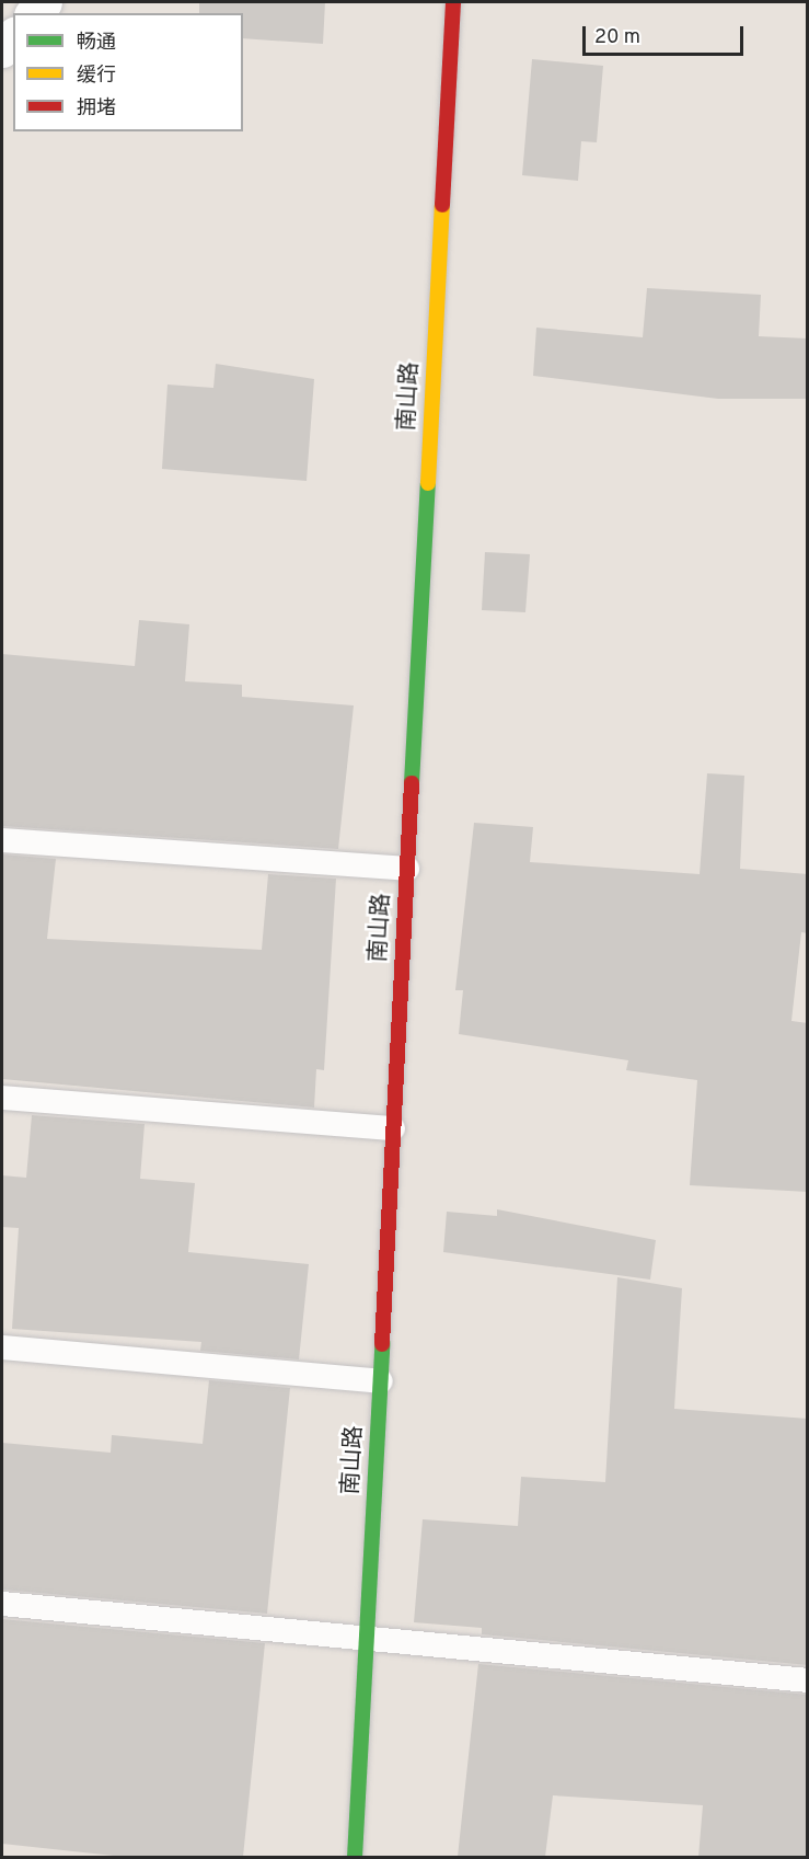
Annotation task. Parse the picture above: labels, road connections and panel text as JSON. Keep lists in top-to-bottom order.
{
  "streets": {
    "street": ["南山路"]
  },
  "legend": ["畅通", "缓行", "拥堵"],
  "scale_bar": "20 m"
}
